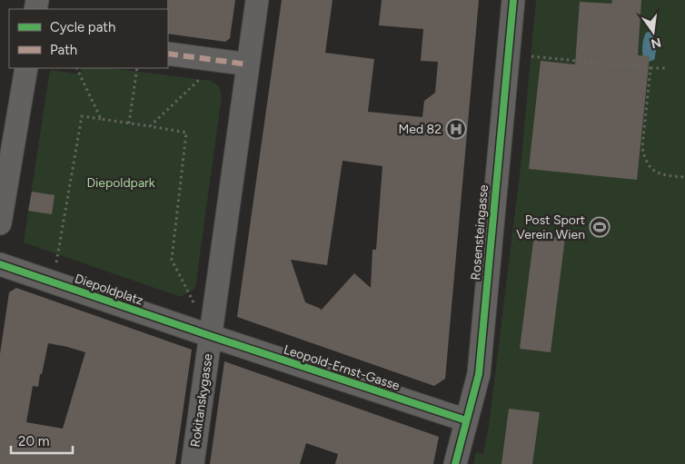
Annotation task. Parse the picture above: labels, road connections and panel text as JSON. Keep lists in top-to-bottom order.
{
  "streets": {
    "street": [
      "Rosensteingasse",
      "Diepoldplatz",
      "Leopold-Ernst-Gasse",
      "Rokitanskygasse"
    ]
  },
  "crossings": [
    ["Rosensteingasse", "Leopold-Ernst-Gasse"],
    ["Diepoldplatz", "Leopold-Ernst-Gasse"],
    ["Diepoldplatz", "Rokitanskygasse"],
    ["Leopold-Ernst-Gasse", "Rokitanskygasse"]
  ],
  "parks": ["Diepoldpark"],
  "places": {
    "hospital": ["Med 82"],
    "sports": ["Post Sport Verein Wien"]
  },
  "legend": ["Cycle path", "Path"],
  "scale_bar": "20 m",
  "north": "bottom"
}
